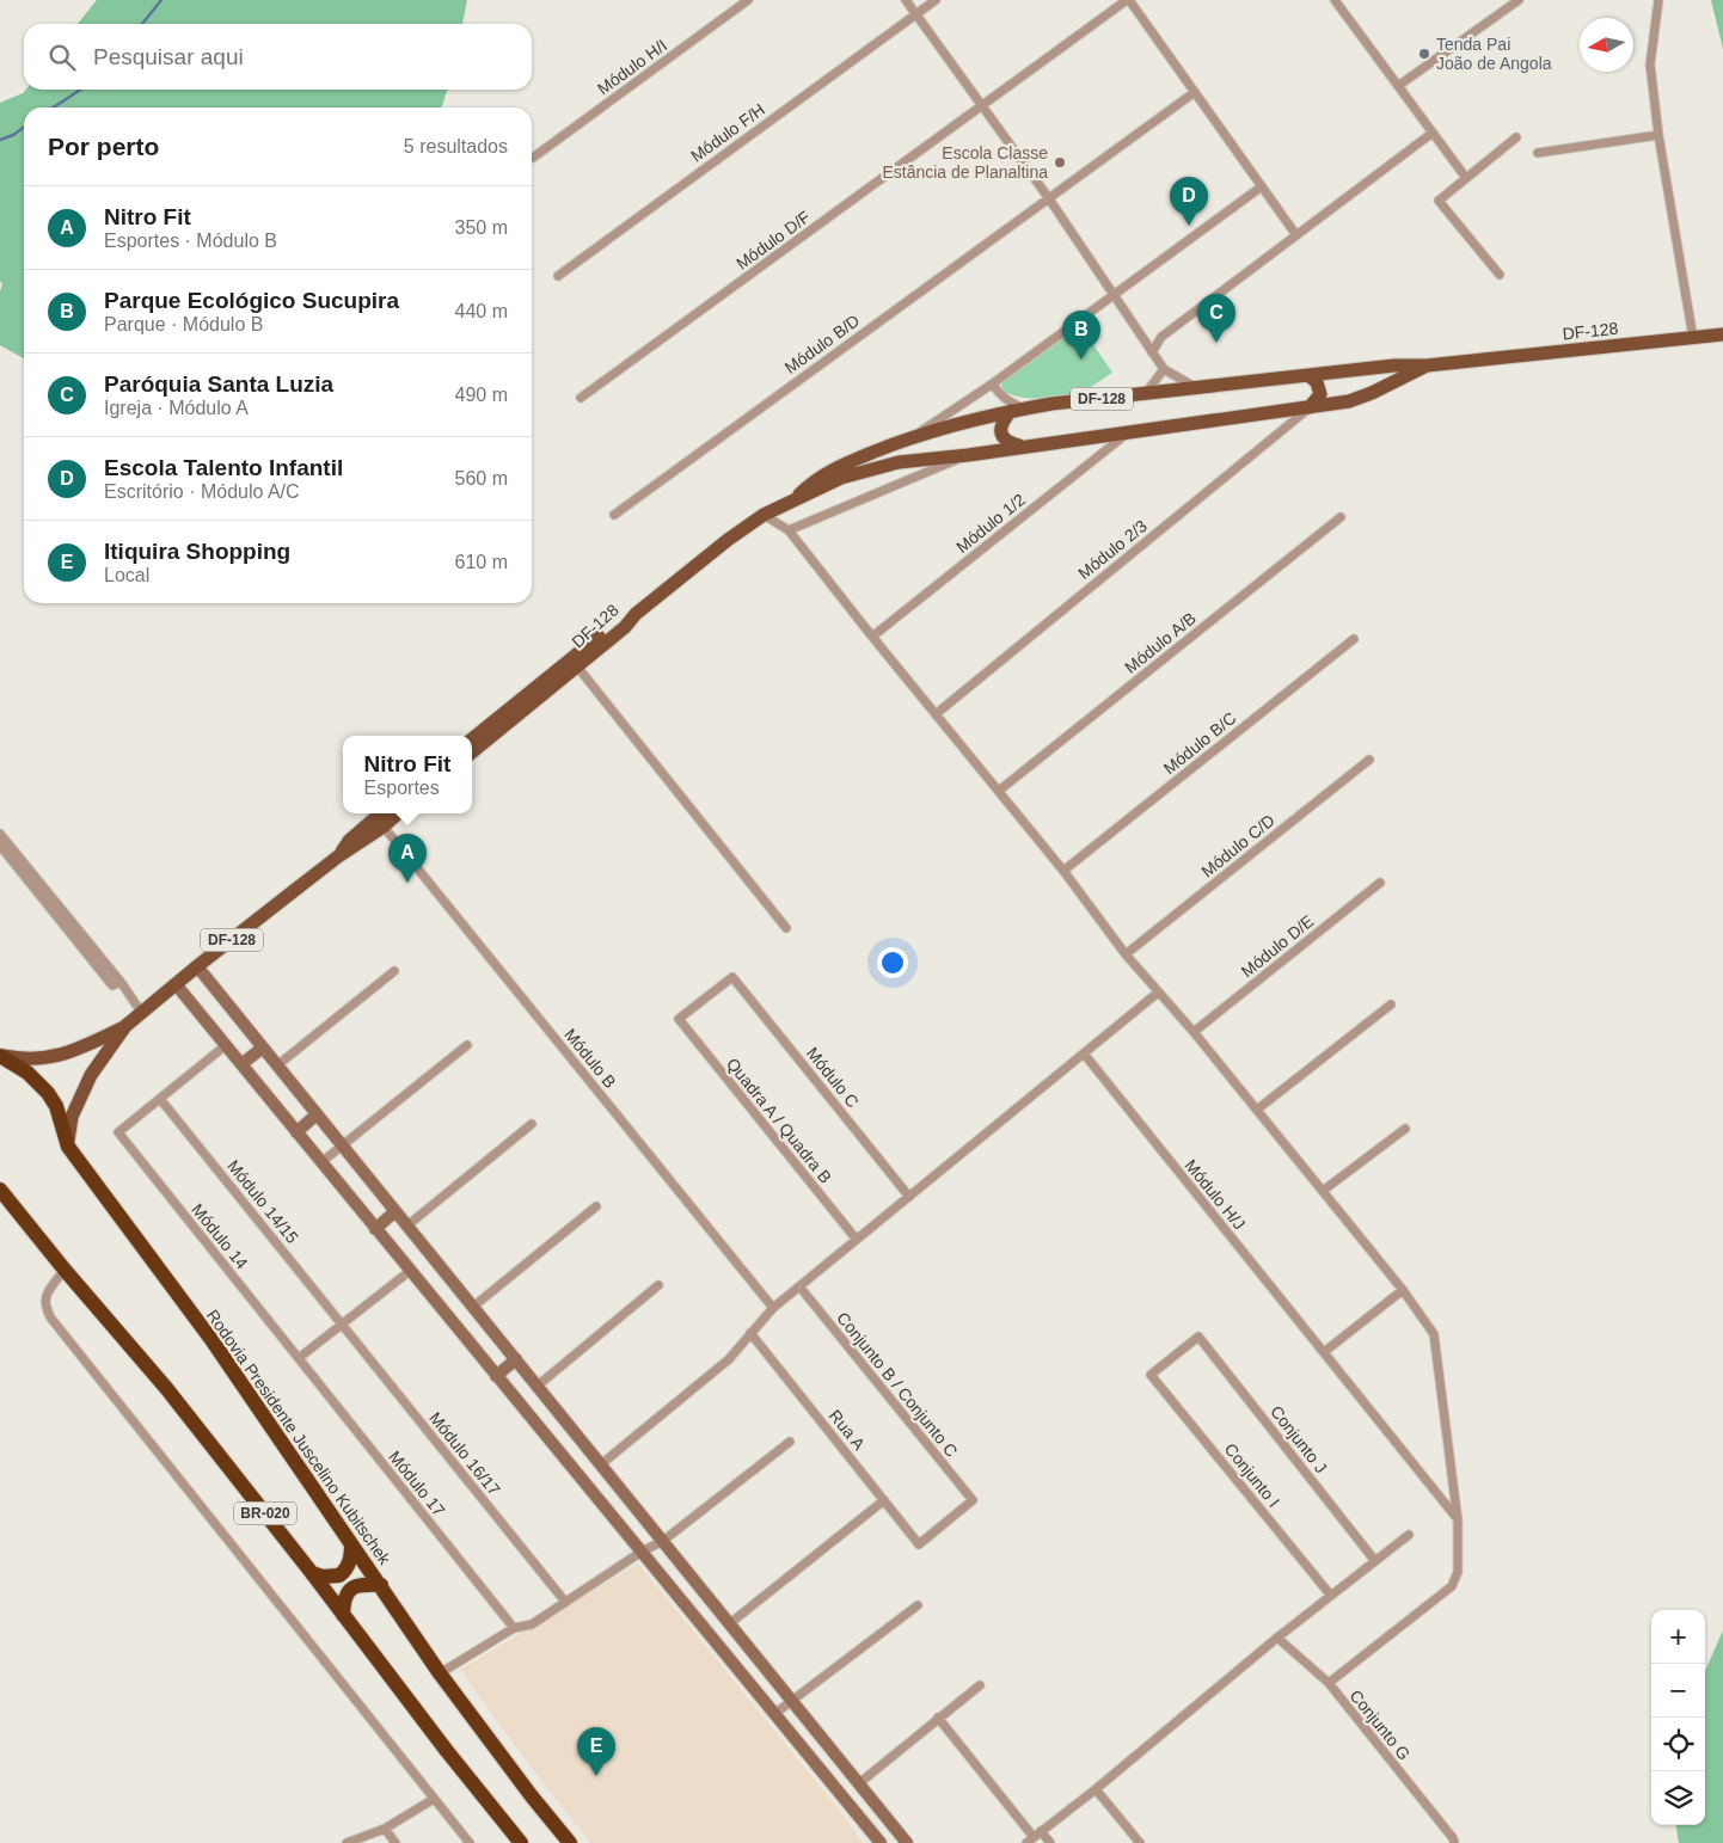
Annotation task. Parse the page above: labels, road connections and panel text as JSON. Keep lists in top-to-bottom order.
{
  "streets": {
    "highway": ["Rodovia Presidente Juscelino Kubitschek", "BR-020"],
    "main road": ["DF-128"],
    "street": [
      "Módulo H/I",
      "Módulo F/H",
      "Módulo D/F",
      "Módulo B/D",
      "Módulo 1/2",
      "Módulo 2/3",
      "Módulo A/B",
      "Módulo B/C",
      "Módulo C/D",
      "Módulo D/E",
      "Módulo B",
      "Módulo C",
      "Quadra A / Quadra B",
      "Módulo H/J",
      "Módulo 14/15",
      "Módulo 14",
      "Conjunto B / Conjunto C",
      "Rua A",
      "Conjunto J",
      "Módulo 16/17",
      "Conjunto I",
      "Módulo 17",
      "Conjunto G"
    ]
  },
  "crossings": [
    ["DF-128", "Módulo 1/2"],
    ["DF-128", "Módulo 2/3"],
    ["DF-128", "Módulo B"],
    ["DF-128", "Rodovia Presidente Juscelino Kubitschek"],
    ["Módulo C", "Quadra A / Quadra B"],
    ["Módulo 14/15", "Módulo 14"],
    ["Módulo 14/15", "Módulo 16/17"],
    ["Módulo 14", "Módulo 17"],
    ["Conjunto B / Conjunto C", "Rua A"],
    ["Conjunto J", "Conjunto I"]
  ],
  "places": ["Tenda Pai João de Angola", "Escola Classe Estância de Planaltina"],
  "north": "left",
  "page": {
    "search": "Pesquisar aqui",
    "heading": ["Por perto", "5 resultados"],
    "pins": [
      "D",
      "C",
      "B",
      "A",
      "E"
    ],
    "list": [
      {
        "mark": "A",
        "name": "Nitro Fit",
        "note": "Esportes · Módulo B",
        "value": "350 m"
      },
      {
        "mark": "B",
        "name": "Parque Ecológico Sucupira",
        "note": "Parque · Módulo B",
        "value": "440 m"
      },
      {
        "mark": "C",
        "name": "Paróquia Santa Luzia",
        "note": "Igreja · Módulo A",
        "value": "490 m"
      },
      {
        "mark": "D",
        "name": "Escola Talento Infantil",
        "note": "Escritório · Módulo A/C",
        "value": "560 m"
      },
      {
        "mark": "E",
        "name": "Itiquira Shopping",
        "note": "Local",
        "value": "610 m"
      }
    ],
    "popup": ["Nitro Fit", "Esportes"],
    "map_buttons": ["+", "−"]
  }
}
